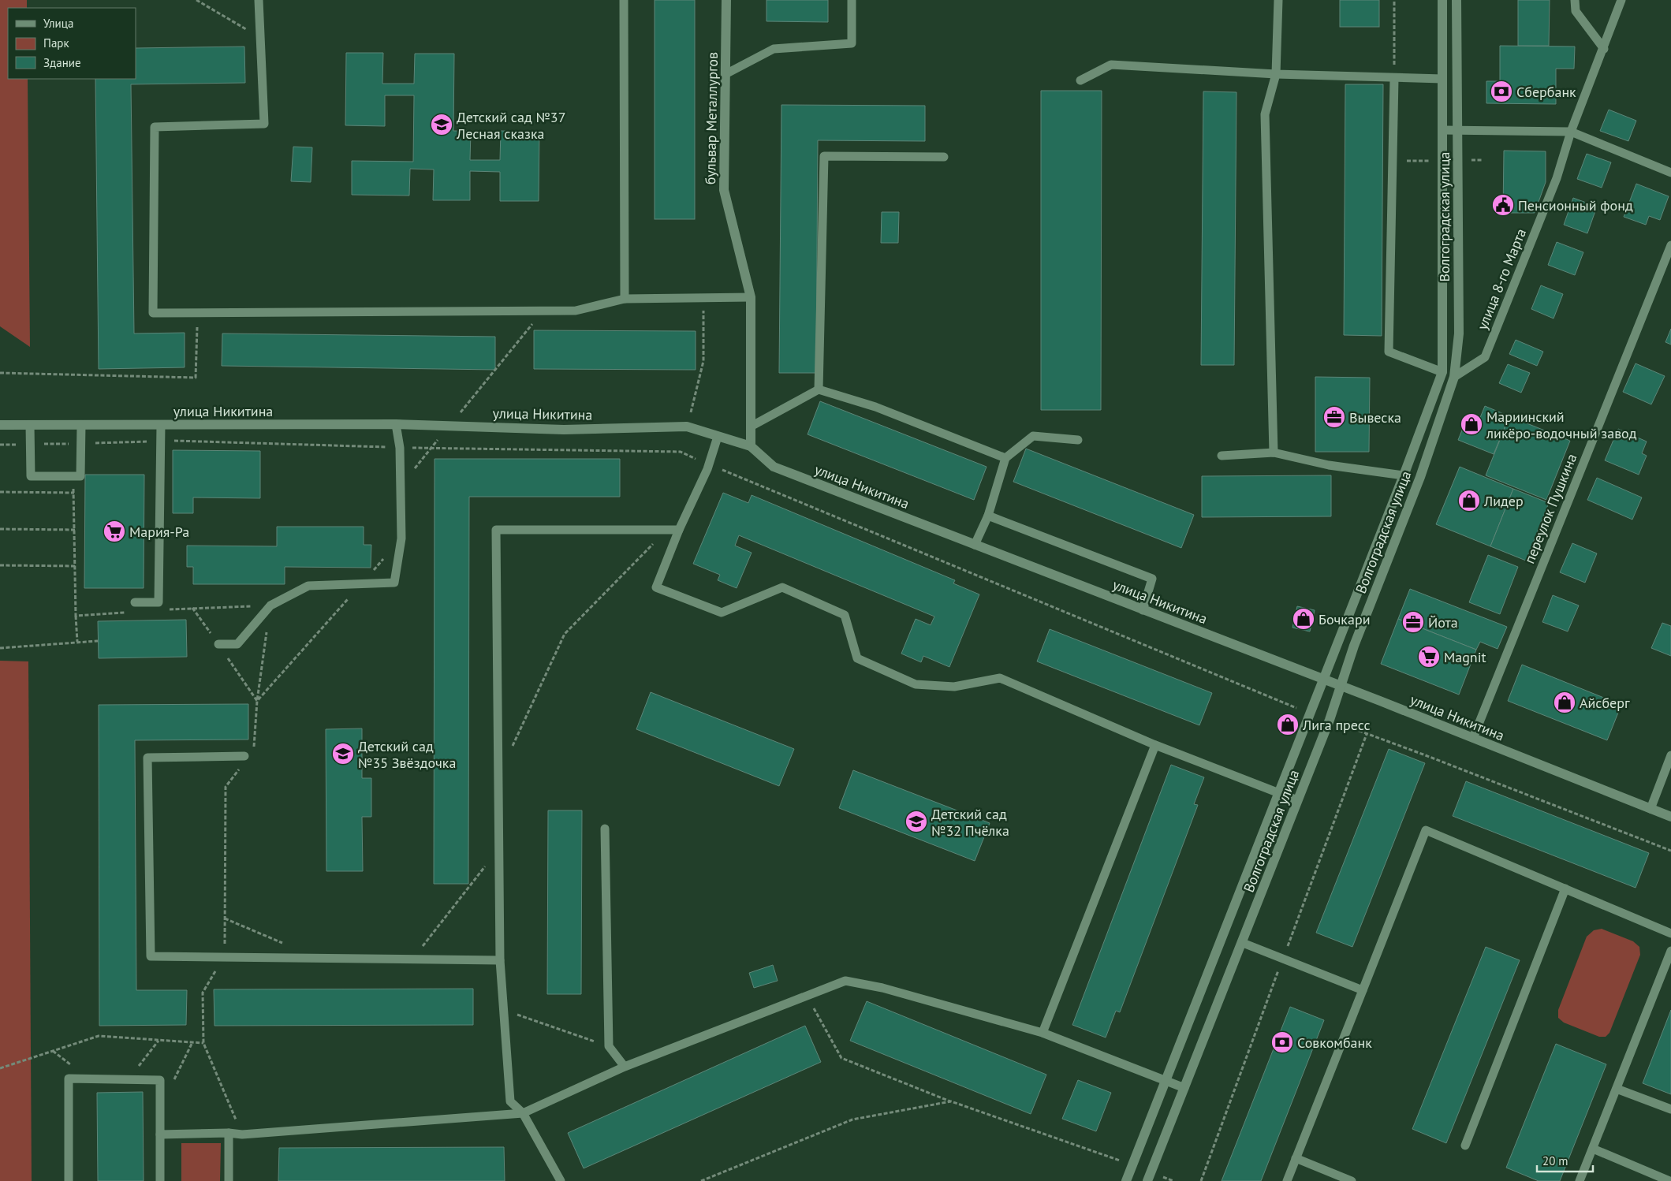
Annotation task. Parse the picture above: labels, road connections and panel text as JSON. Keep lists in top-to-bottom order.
{
  "streets": {
    "main road": ["бульвар Металлургов", "Волгоградская улица", "улица Никитина"],
    "lane": ["улица 8-го Марта", "переулок Пушкина"]
  },
  "crossings": [
    ["бульвар Металлургов", "улица Никитина"],
    ["Волгоградская улица", "улица 8-го Марта"],
    ["Волгоградская улица", "улица Никитина"],
    ["улица Никитина", "переулок Пушкина"]
  ],
  "places": {
    "bank": ["Сбербанк", "Совкомбанк"],
    "school or university": ["Детский сад №37 Лесная сказка", "Детский сад №35 Звёздочка", "Детский сад №32 Пчёлка"],
    "public building": ["Пенсионный фонд"],
    "office": ["Вывеска", "Йота"],
    "shop": [
      "Мариинский ликёро-водочный завод",
      "Лидер",
      "Бочкари",
      "Айсберг",
      "Лига пресс"
    ],
    "supermarket": ["Мария-Ра", "Magnit"]
  },
  "legend": ["Улица", "Парк", "Здание"],
  "scale_bar": "20 m"
}
